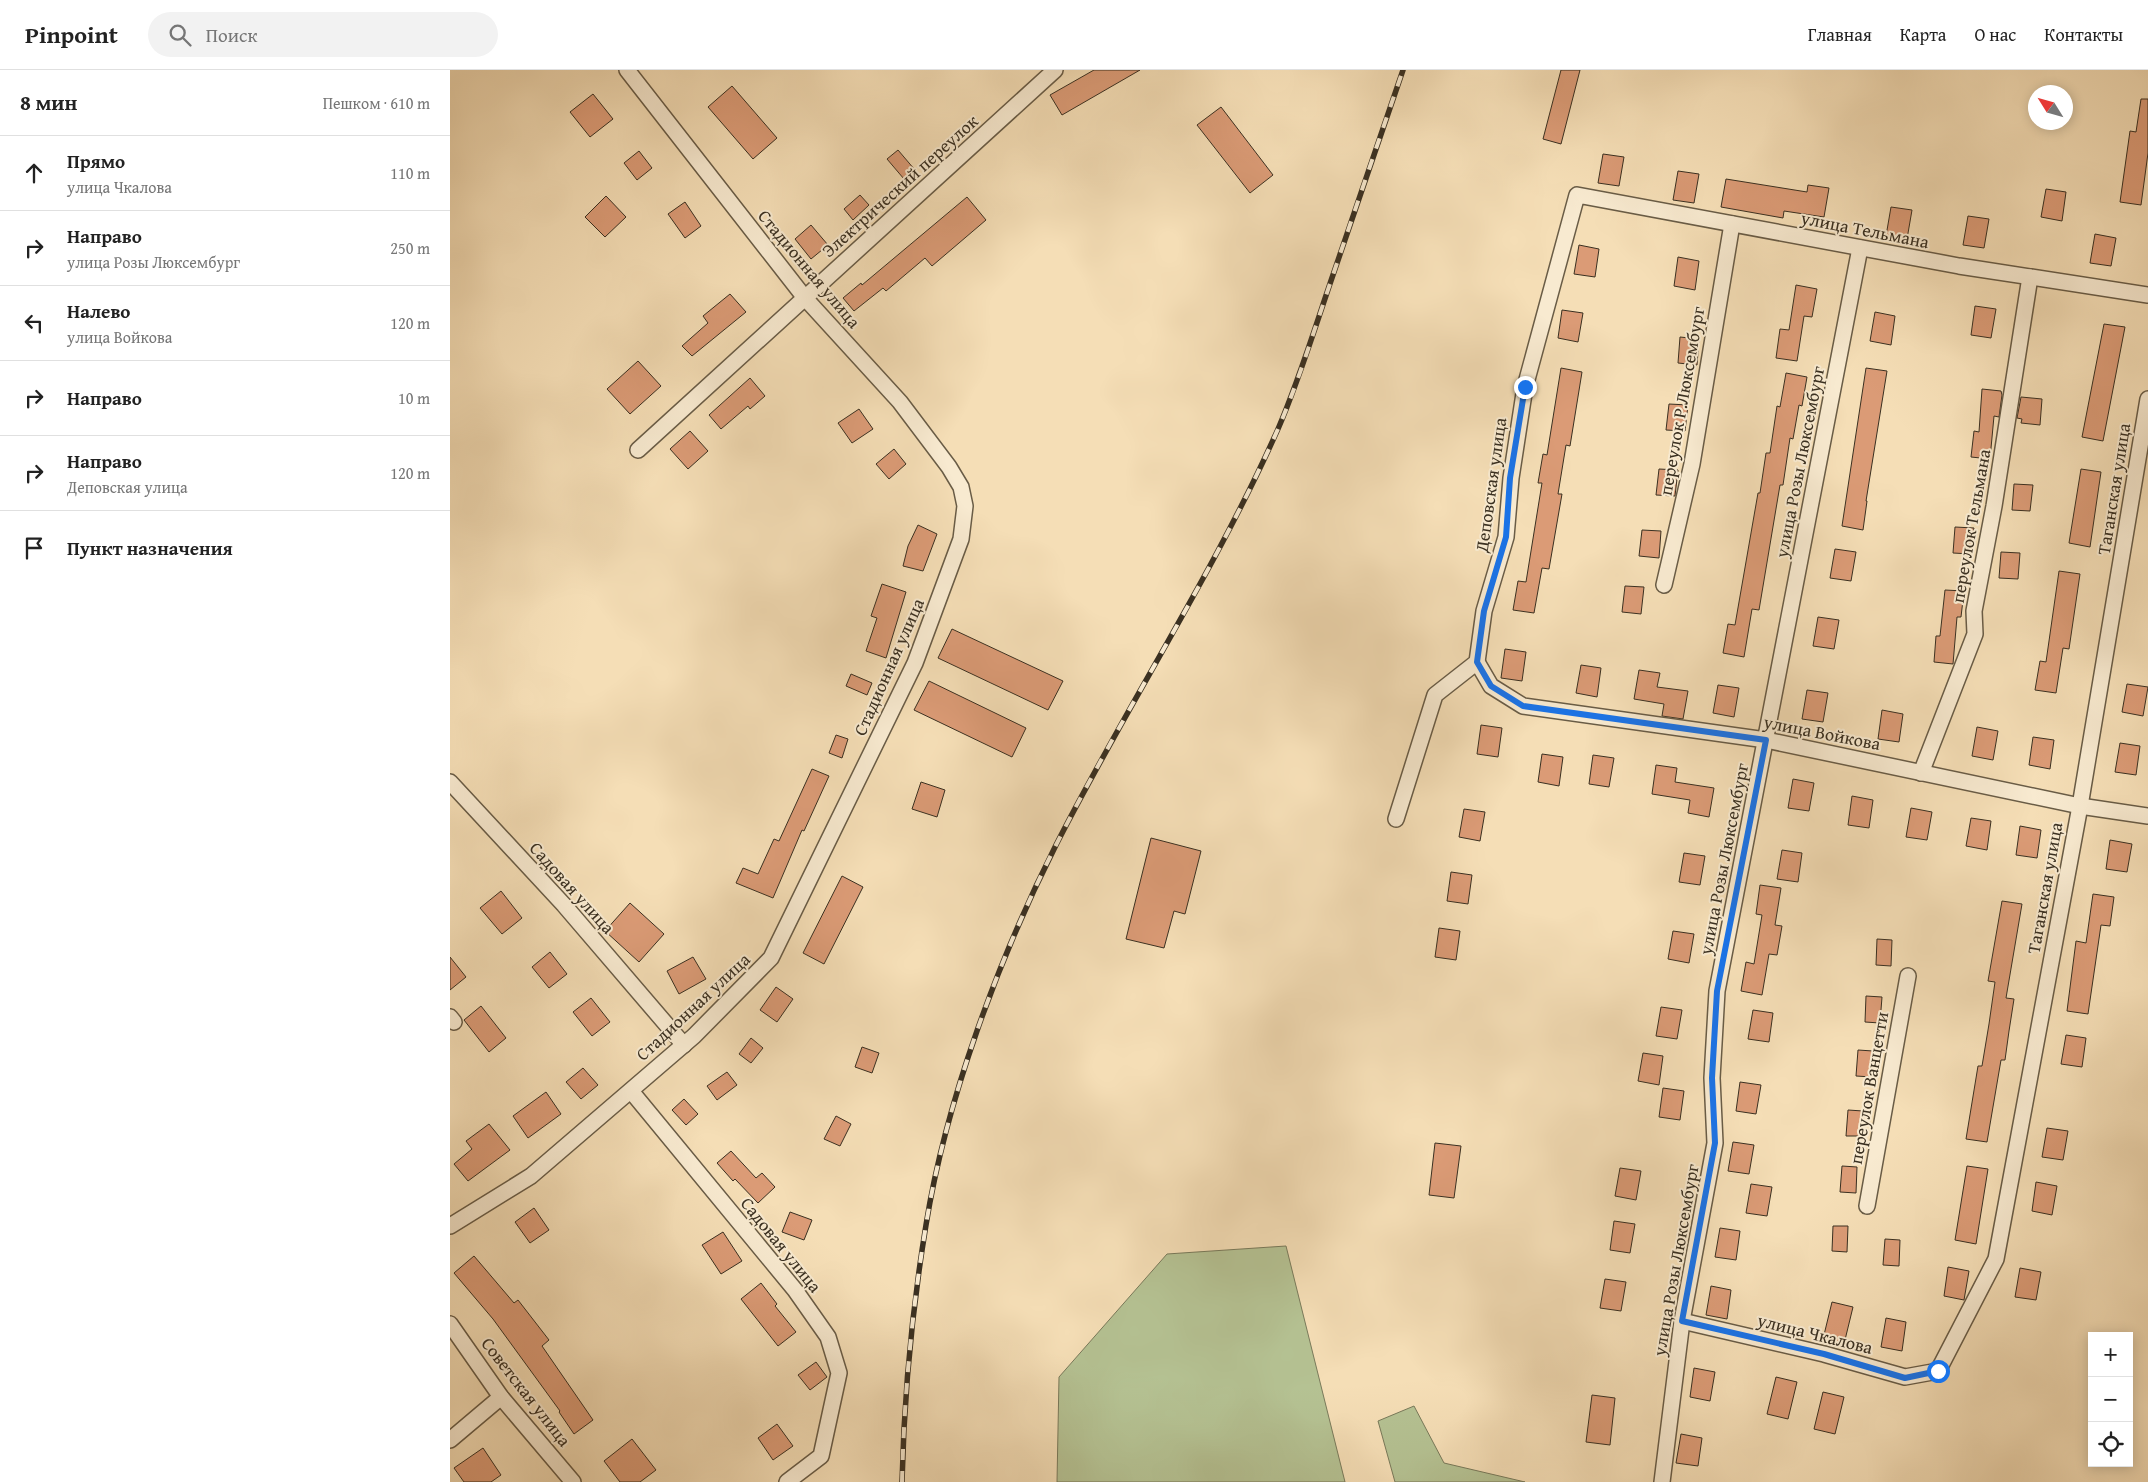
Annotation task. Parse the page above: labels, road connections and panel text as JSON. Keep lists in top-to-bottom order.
{
  "streets": {
    "street": [
      "Электрический переулок",
      "улица Тельмана",
      "Стадионная улица",
      "переулок Р.Люксембург",
      "улица Розы Люксембург",
      "Деповская улица",
      "Таганская улица",
      "переулок Тельмана",
      "улица Войкова",
      "Садовая улица",
      "переулок Ванцетти",
      "улица Чкалова",
      "Советская улица"
    ]
  },
  "crossings": [
    ["Электрический переулок", "Стадионная улица"],
    ["улица Тельмана", "переулок Р.Люксембург"],
    ["улица Тельмана", "улица Розы Люксембург"],
    ["улица Тельмана", "Деповская улица"],
    ["улица Тельмана", "переулок Тельмана"],
    ["Стадионная улица", "Садовая улица"],
    ["улица Розы Люксембург", "улица Войкова"],
    ["улица Розы Люксембург", "улица Чкалова"],
    ["Деповская улица", "улица Войкова"],
    ["Таганская улица", "улица Войкова"],
    ["Таганская улица", "улица Чкалова"],
    ["переулок Тельмана", "улица Войкова"]
  ],
  "north": "top left",
  "page": {
    "header": "Pinpoint",
    "search": "Поиск",
    "nav": [
      "Главная",
      "Карта",
      "О нас",
      "Контакты"
    ],
    "heading": ["8 мин", "Пешком · 610 m"],
    "list": [
      ["Прямо", "улица Чкалова", "110 m"],
      ["Направо", "улица Розы Люксембург", "250 m"],
      ["Налево", "улица Войкова", "120 m"],
      ["Направо", "10 m"],
      ["Направо", "Деповская улица", "120 m"],
      "Пункт назначения"
    ],
    "map_buttons": ["+", "−"]
  }
}
